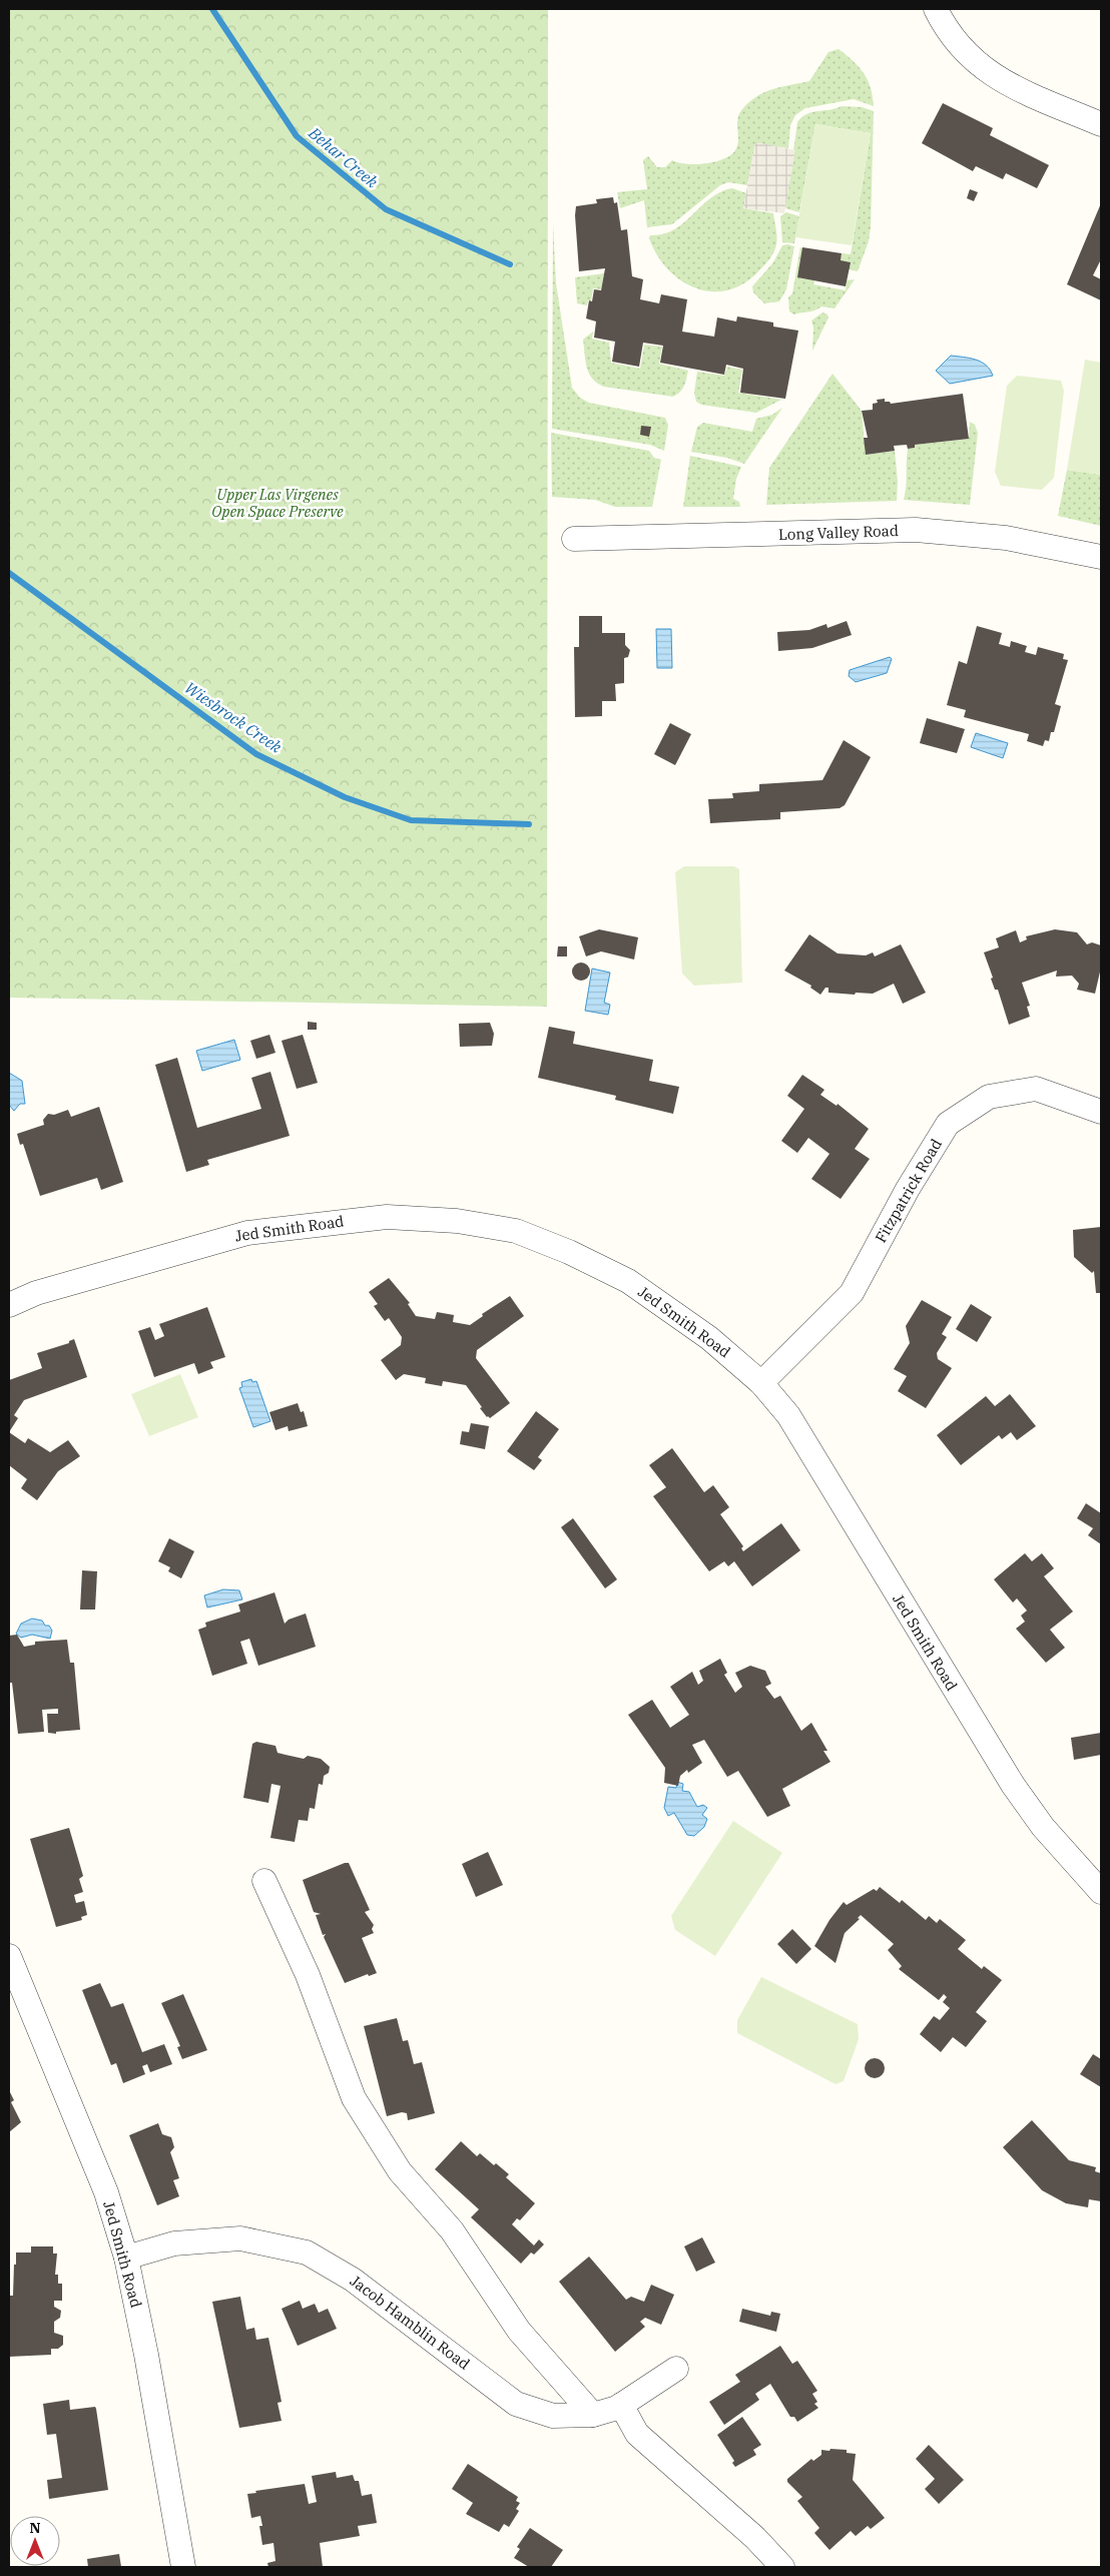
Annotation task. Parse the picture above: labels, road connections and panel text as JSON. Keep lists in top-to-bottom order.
{
  "streets": {
    "street": [
      "Long Valley Road",
      "Fitzpatrick Road",
      "Jed Smith Road",
      "Jacob Hamblin Road"
    ]
  },
  "crossings": [
    ["Fitzpatrick Road", "Jed Smith Road"],
    ["Jed Smith Road", "Jacob Hamblin Road"]
  ],
  "water": ["Behar Creek", "Wiesbrock Creek"],
  "parks": ["Upper Las Virgenes Open Space Preserve"],
  "north": "top"
}
